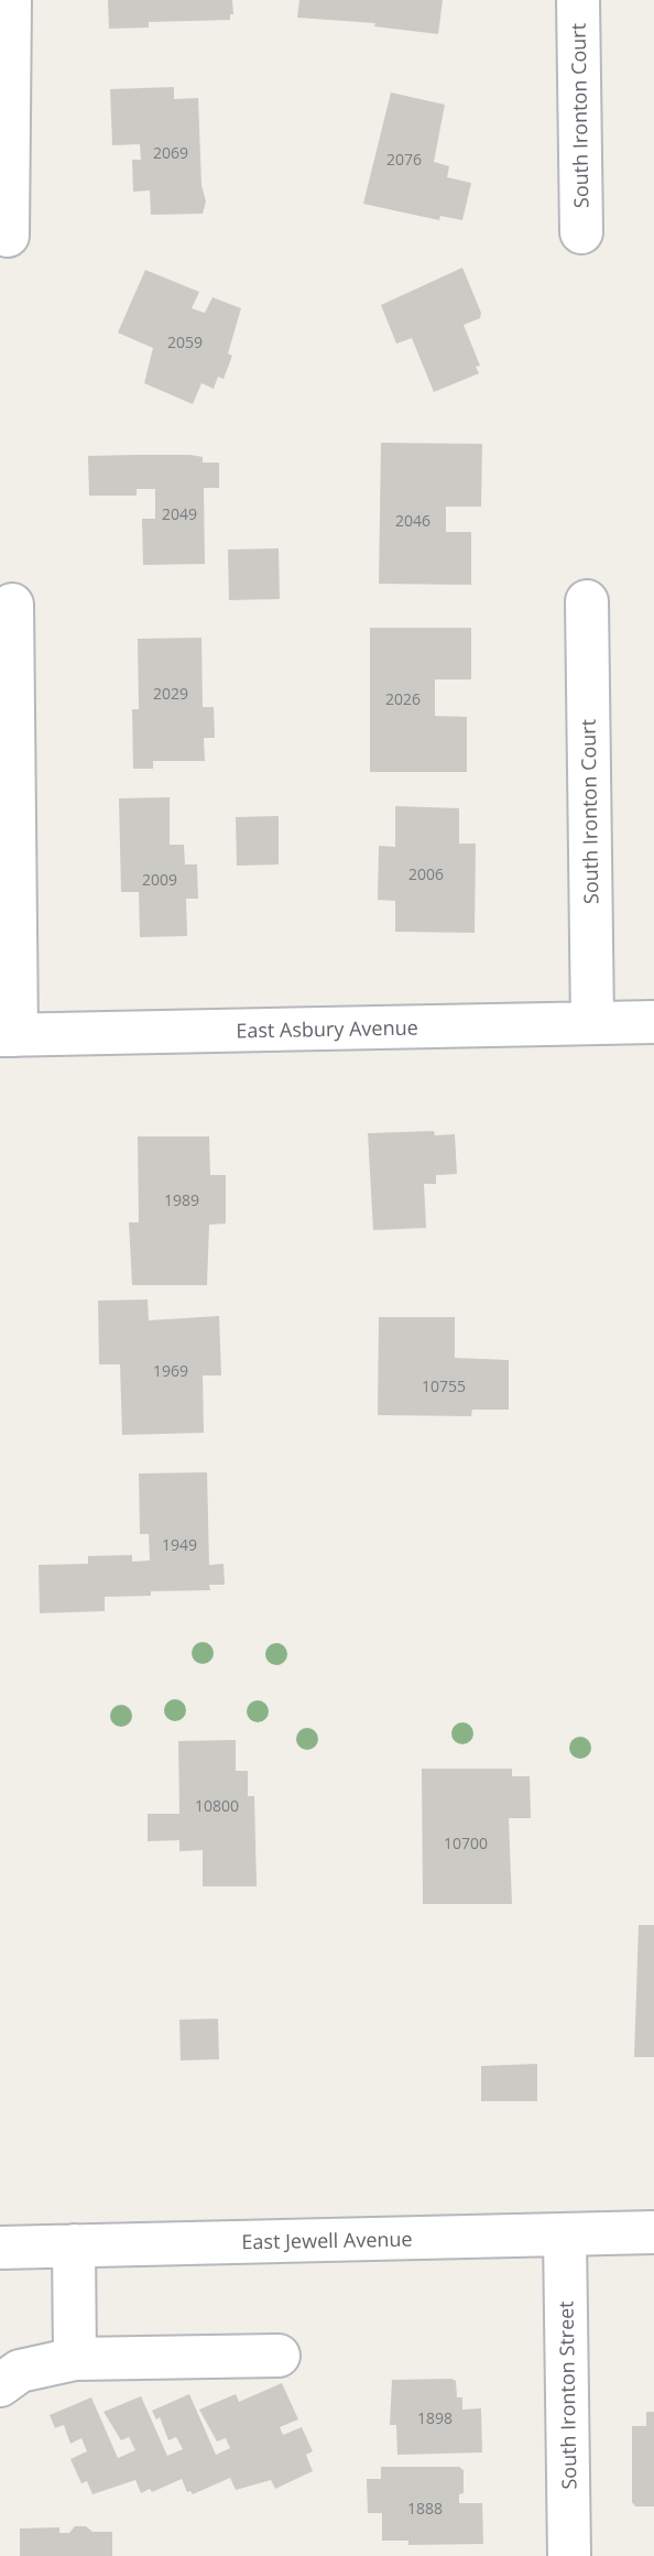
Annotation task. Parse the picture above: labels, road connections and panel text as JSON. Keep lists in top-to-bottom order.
{
  "streets": {
    "street": [
      "South Ironton Court",
      "East Asbury Avenue",
      "East Jewell Avenue",
      "South Ironton Street"
    ]
  },
  "crossings": [
    ["South Ironton Court", "East Asbury Avenue"],
    ["East Jewell Avenue", "South Ironton Street"]
  ],
  "house_numbers": [
    "2069",
    "2076",
    "2059",
    "2049",
    "2046",
    "2029",
    "2026",
    "2006",
    "2009",
    "1989",
    "1969",
    "10755",
    "1949",
    "10800",
    "10700",
    "1898",
    "1888"
  ]
}
